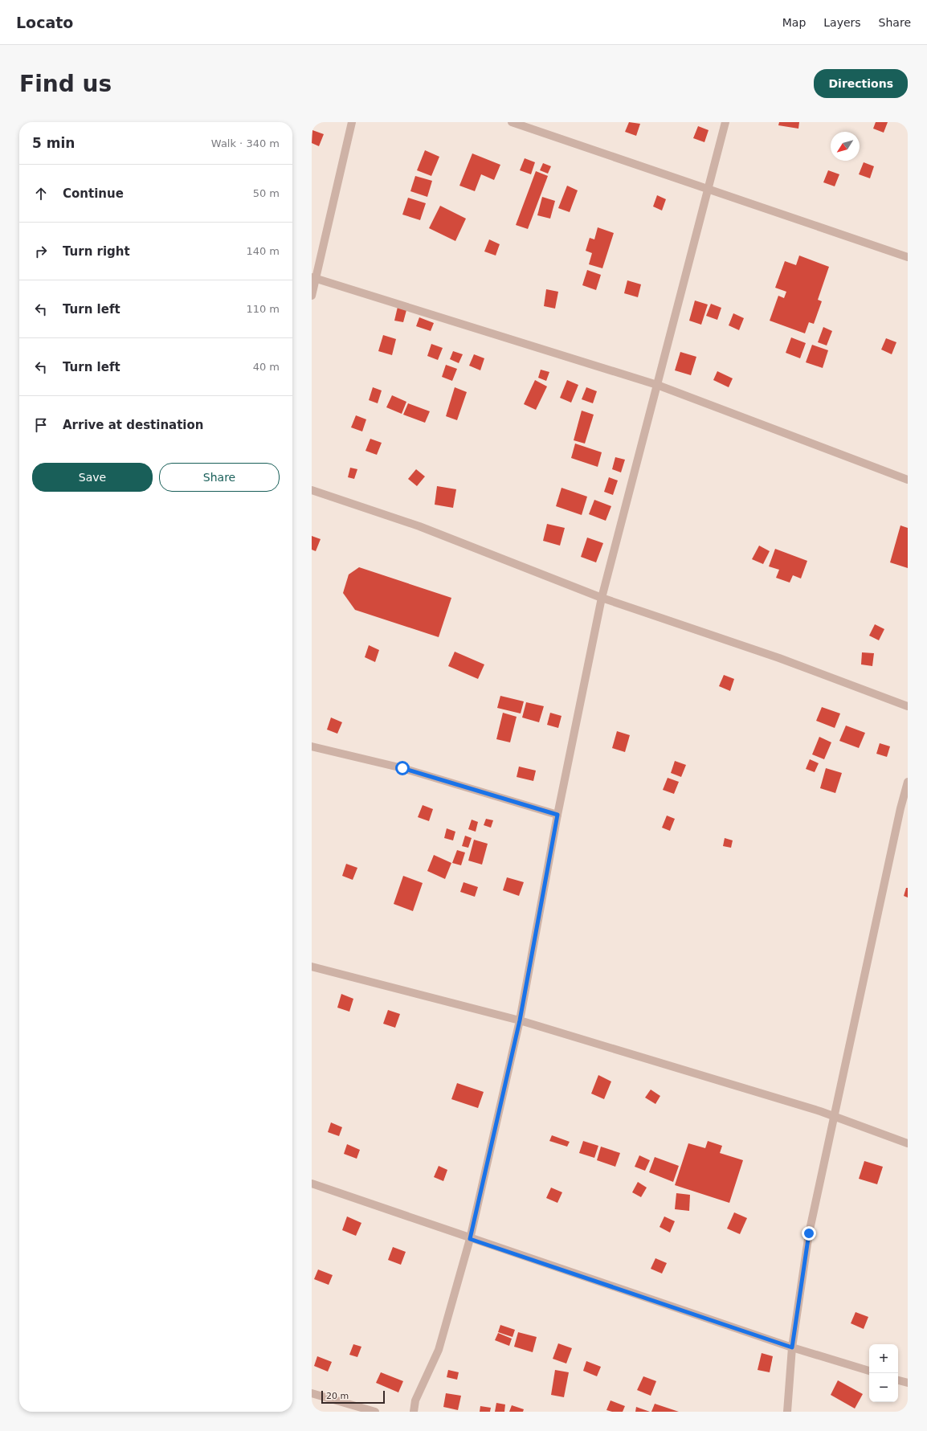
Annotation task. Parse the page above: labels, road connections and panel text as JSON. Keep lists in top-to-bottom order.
{
  "scale_bar": "20 m",
  "north": "bottom left",
  "page": {
    "header": "Locato",
    "nav": ["Map", "Layers", "Share"],
    "buttons": [
      "Directions",
      ["Save", "Share"]
    ],
    "title": "Find us",
    "heading": ["5 min", "Walk · 340 m"],
    "list": [
      ["Continue", "50 m"],
      ["Turn right", "140 m"],
      ["Turn left", "110 m"],
      ["Turn left", "40 m"],
      "Arrive at destination"
    ],
    "map_buttons": ["+", "−"],
    "scale": "20 m"
  }
}
